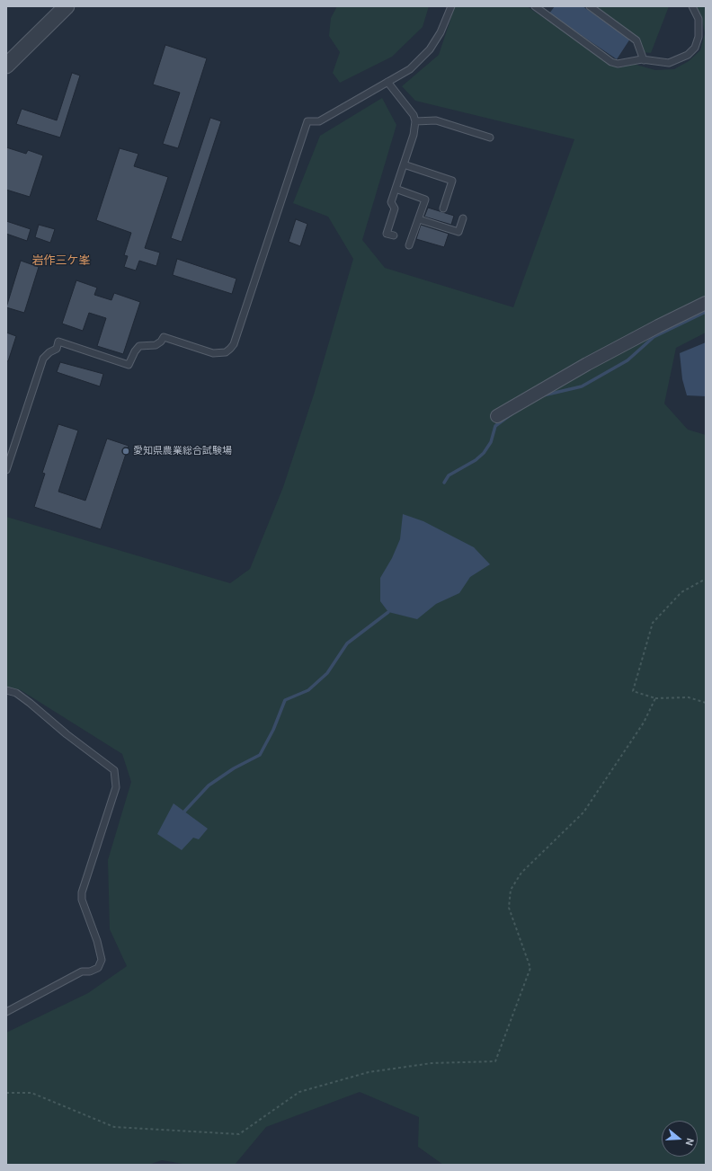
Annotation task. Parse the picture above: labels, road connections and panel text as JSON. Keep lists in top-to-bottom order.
{
  "districts": ["岩作三ケ峯"],
  "places": ["愛知県農業総合試験場"],
  "north": "right"
}
